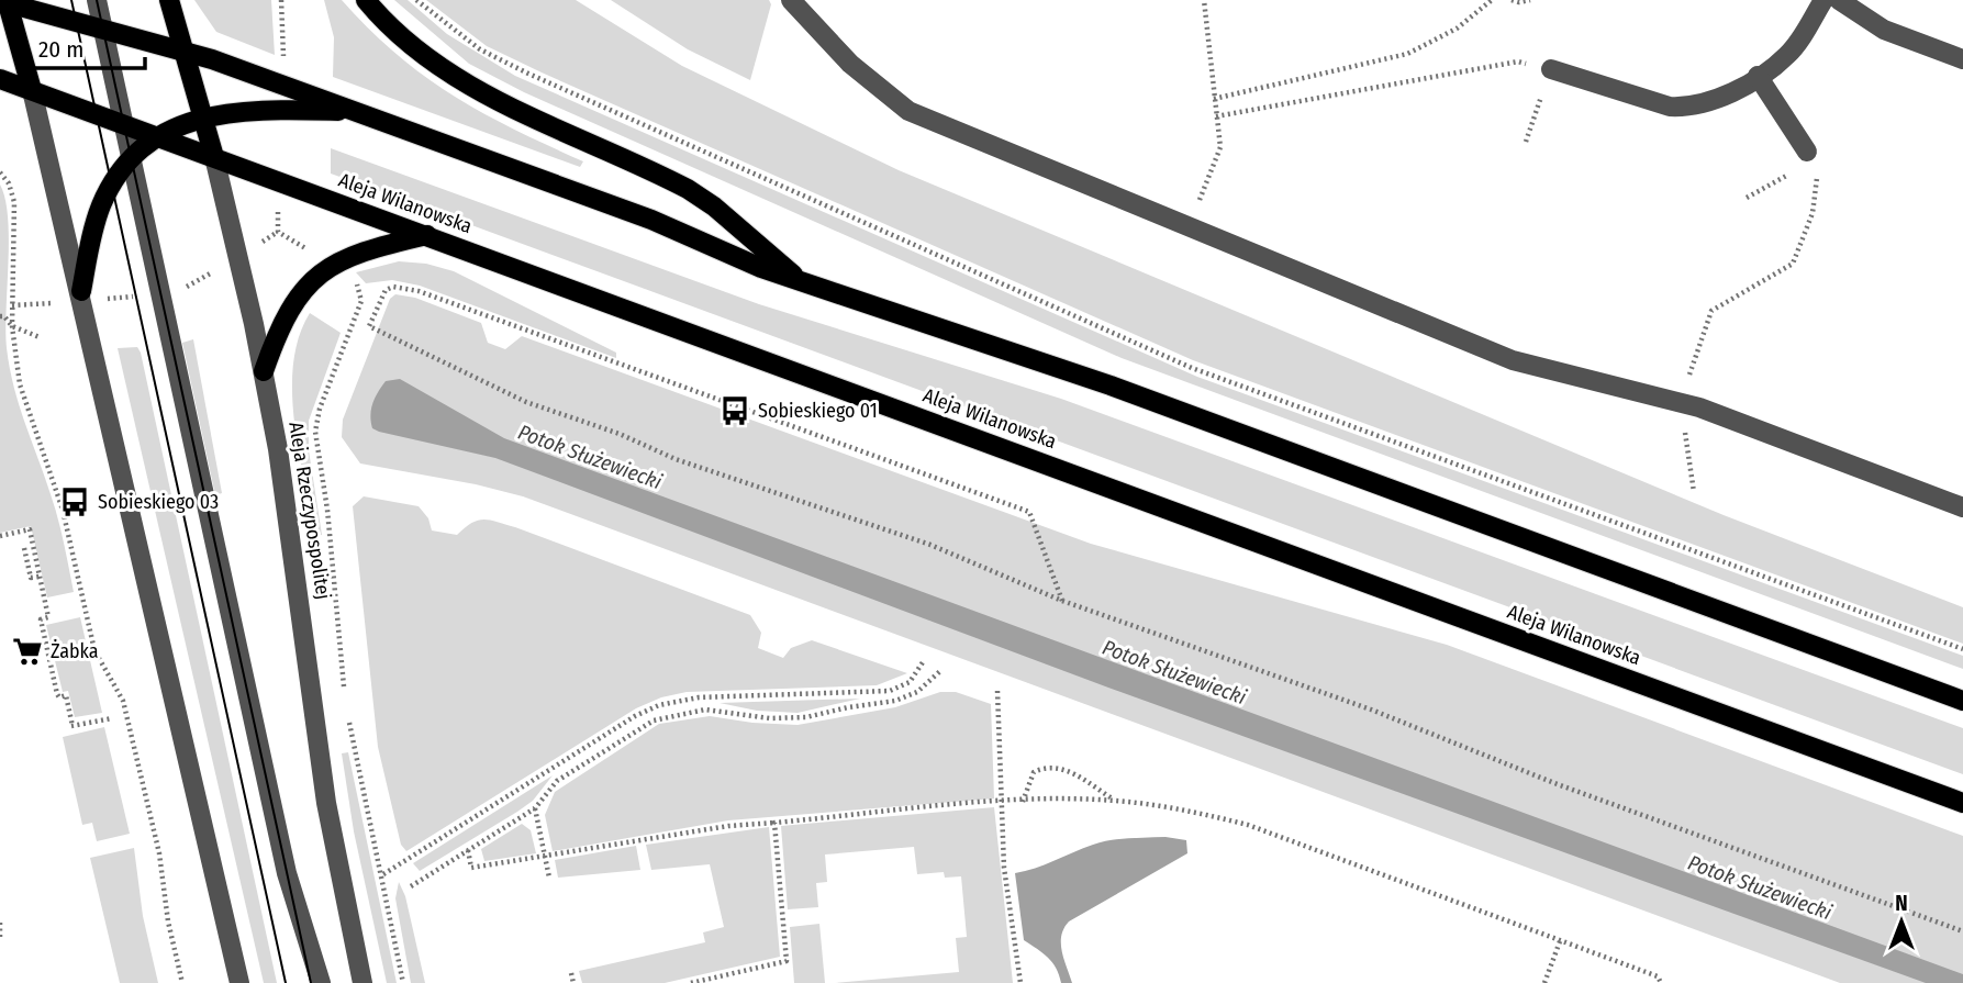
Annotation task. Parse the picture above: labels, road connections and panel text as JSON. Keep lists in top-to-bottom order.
{
  "streets": {
    "main road": ["Aleja Wilanowska", "Aleja Rzeczypospolitej"]
  },
  "crossings": [
    ["Aleja Wilanowska", "Aleja Rzeczypospolitej"]
  ],
  "water": ["Potok Służewiecki"],
  "places": {
    "bus stop": ["Sobieskiego 01", "Sobieskiego 03"],
    "supermarket": ["Żabka"]
  },
  "scale_bar": "20 m",
  "north": "top"
}
